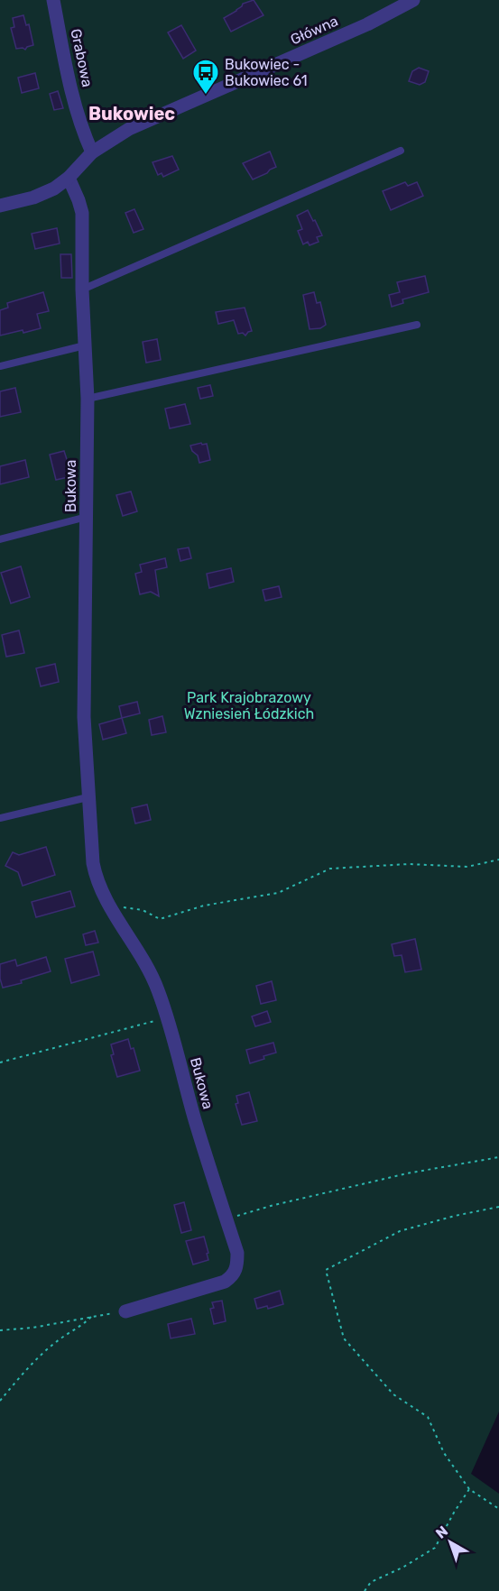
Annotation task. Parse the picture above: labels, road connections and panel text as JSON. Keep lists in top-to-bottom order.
{
  "streets": {
    "street": ["Główna", "Grabowa", "Bukowa"]
  },
  "crossings": [
    ["Główna", "Grabowa"],
    ["Główna", "Bukowa"]
  ],
  "districts": ["Bukowiec"],
  "parks": ["Park Krajobrazowy Wzniesień Łódzkich"],
  "places": {
    "bus stop": ["Bukowiec - Bukowiec 61"]
  },
  "north": "top left"
}
